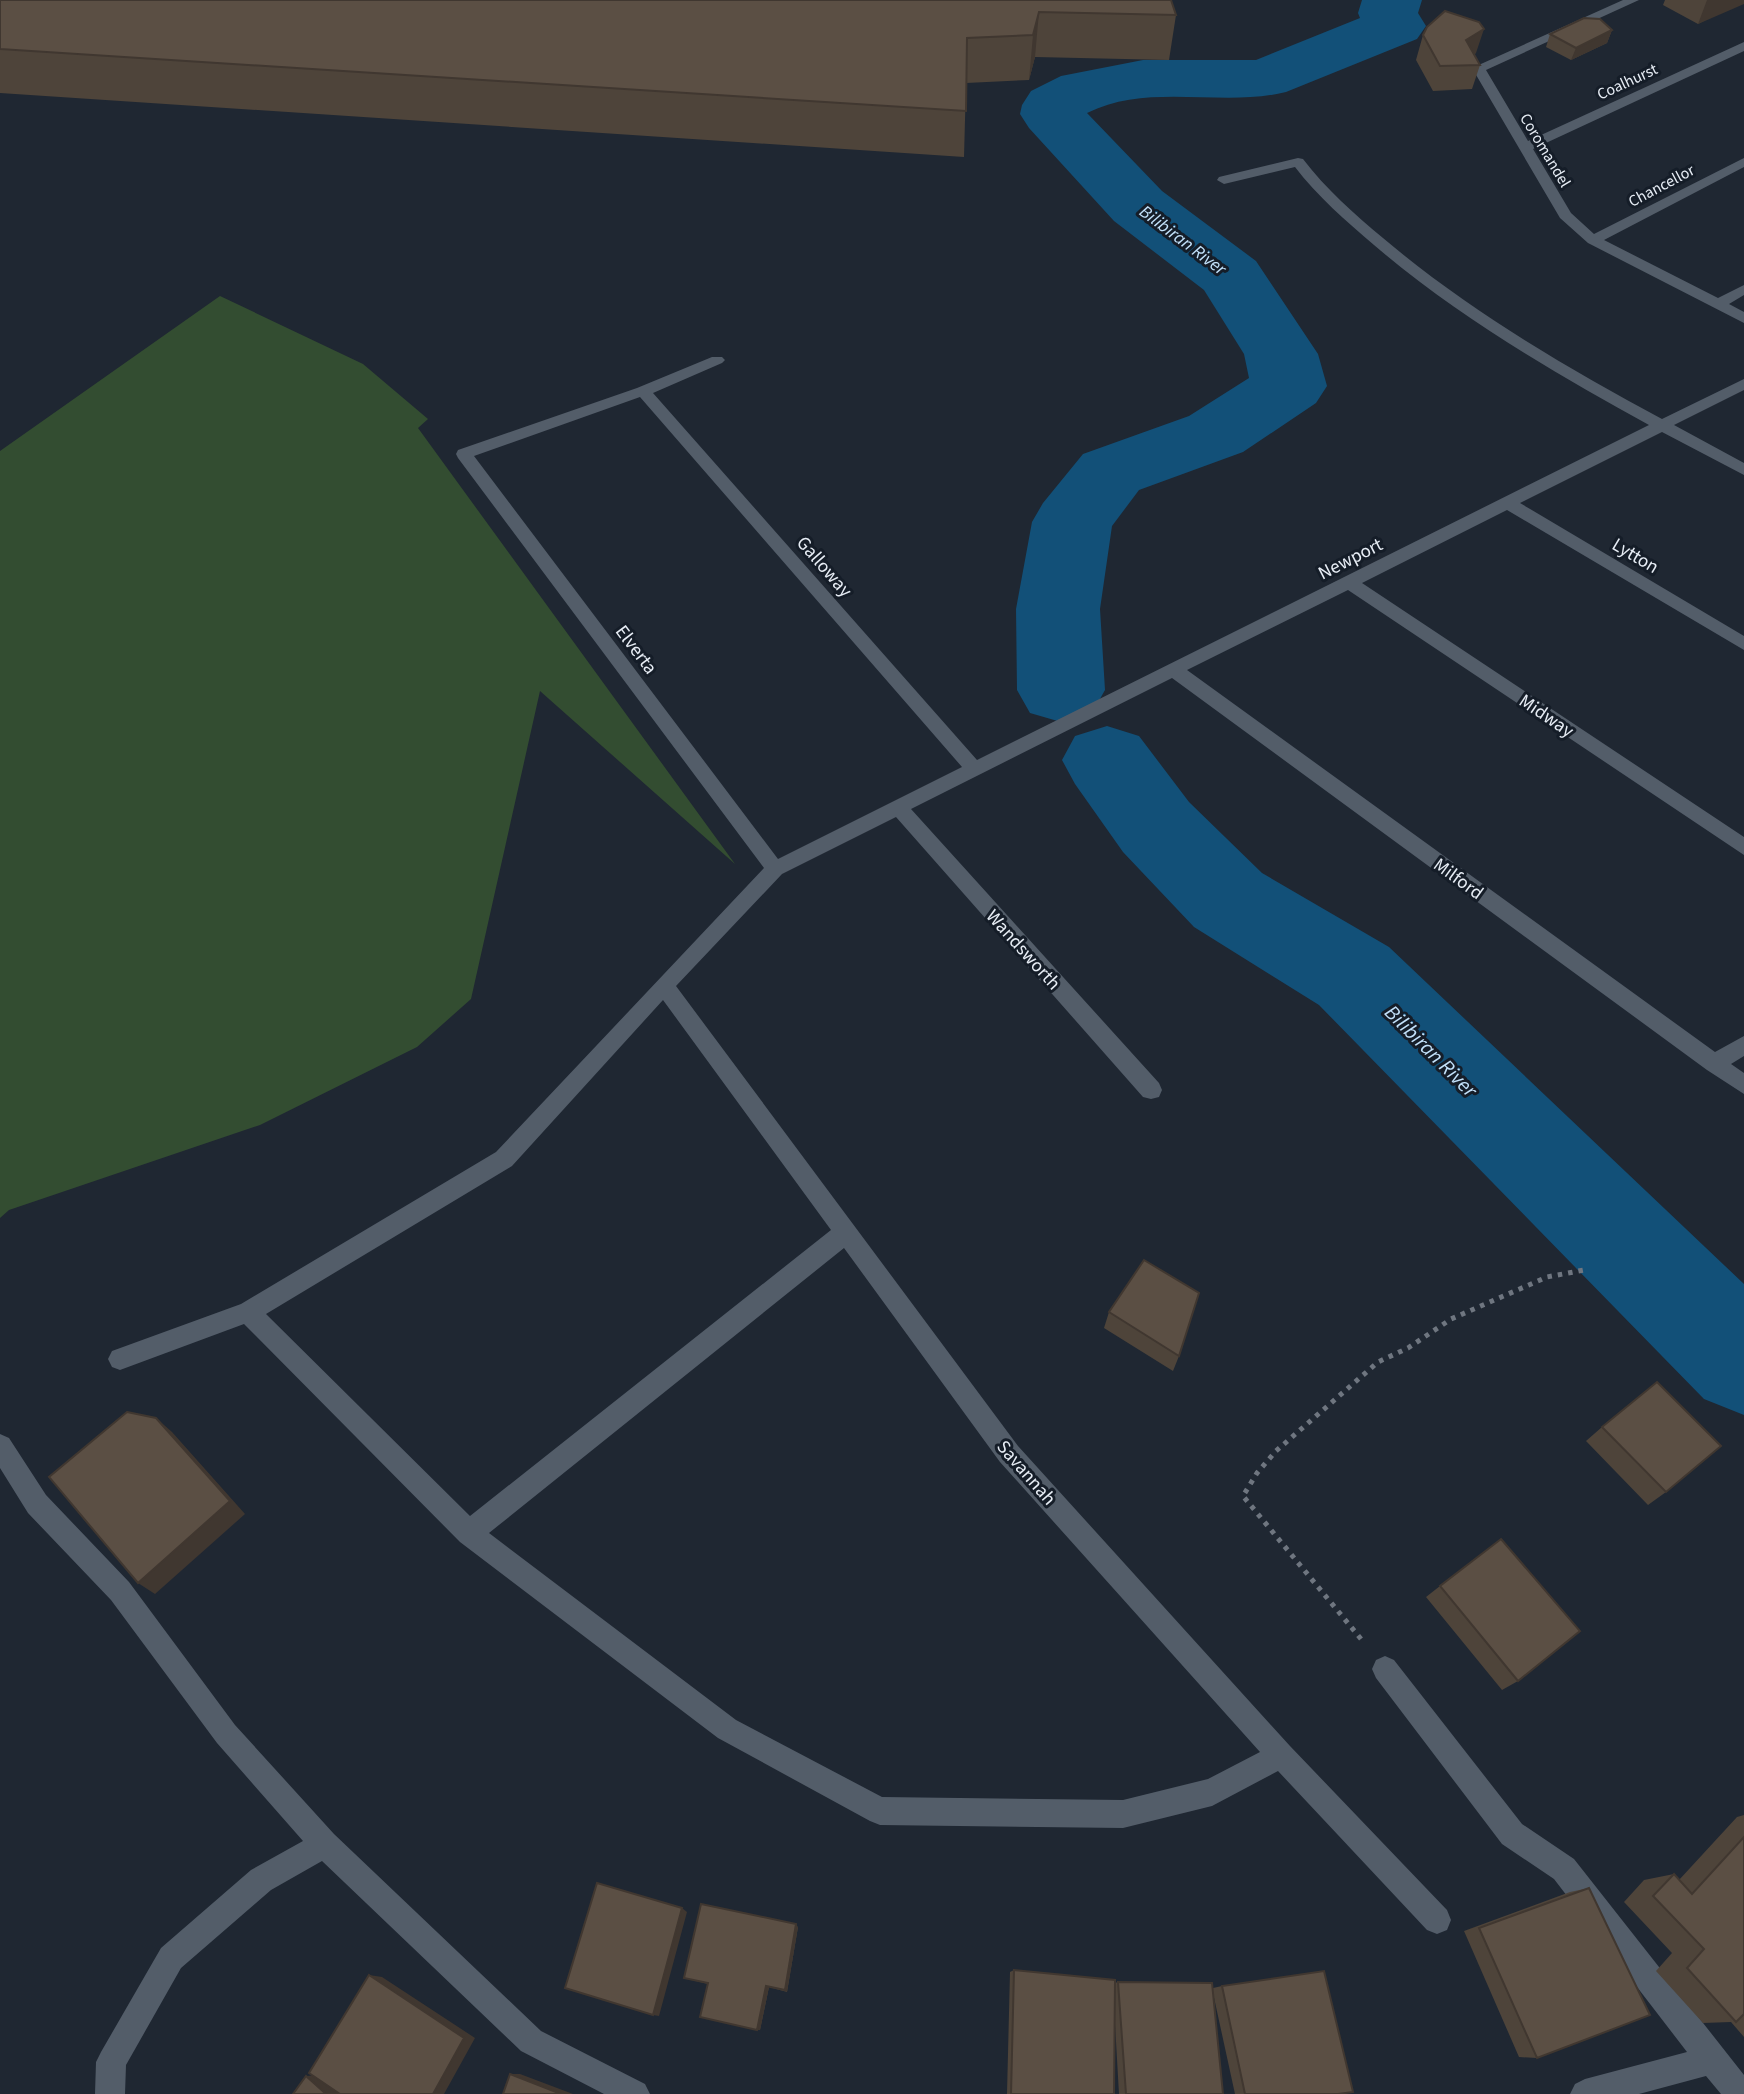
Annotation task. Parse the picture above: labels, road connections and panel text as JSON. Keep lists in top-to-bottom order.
{
  "streets": {
    "street": [
      "Coalhurst",
      "Coromandel",
      "Chancellor",
      "Lytton",
      "Newport",
      "Galloway",
      "Elverta",
      "Midway",
      "Milford",
      "Wandsworth",
      "Savannah"
    ]
  },
  "crossings": [
    ["Coalhurst", "Coromandel"],
    ["Coromandel", "Chancellor"],
    ["Lytton", "Newport"],
    ["Newport", "Galloway"],
    ["Newport", "Elverta"],
    ["Newport", "Midway"],
    ["Newport", "Milford"],
    ["Newport", "Wandsworth"],
    ["Newport", "Savannah"],
    ["Galloway", "Elverta"]
  ],
  "water": ["Bilibiran River"]
}
